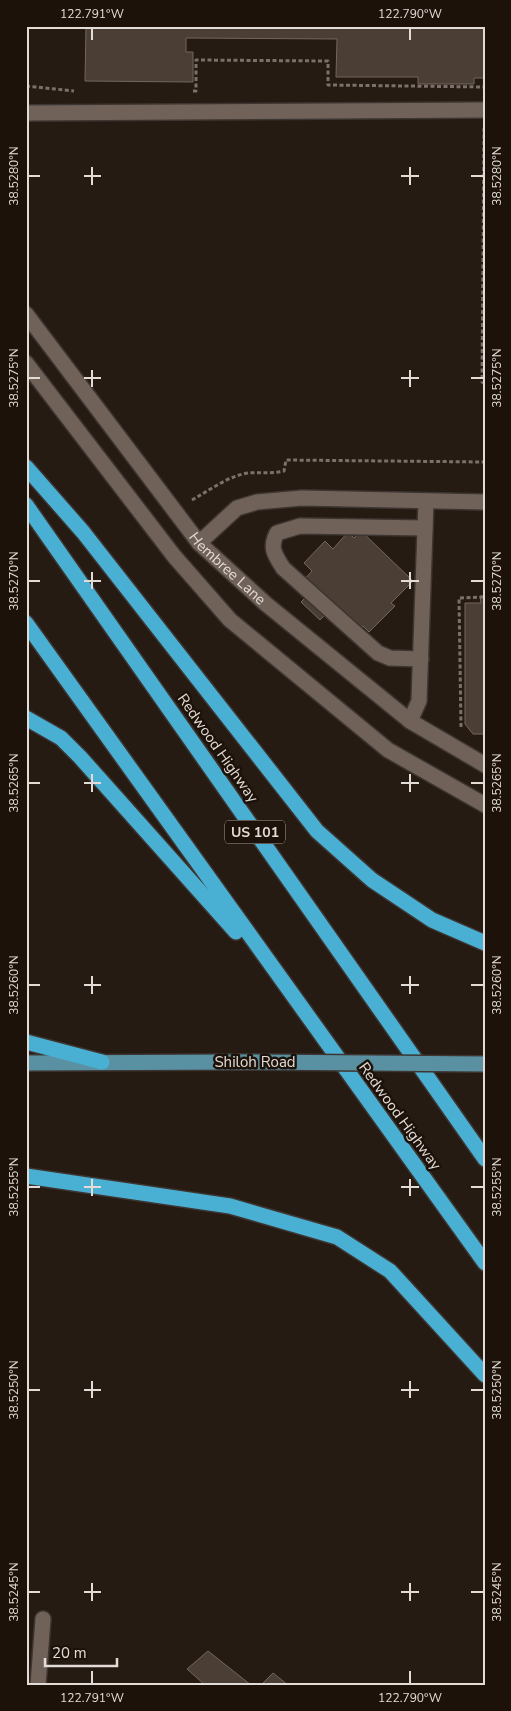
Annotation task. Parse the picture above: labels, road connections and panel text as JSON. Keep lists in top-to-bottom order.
{
  "streets": {
    "highway": ["Redwood Highway", "US 101"],
    "main road": ["Shiloh Road"],
    "street": ["Hembree Lane"]
  },
  "scale_bar": "20 m",
  "coordinates": [
    "122.791°W",
    "122.790°W",
    "38.5280°N",
    "38.5275°N",
    "38.5270°N",
    "38.5265°N",
    "38.5260°N",
    "38.5255°N",
    "38.5250°N",
    "38.5245°N"
  ]
}
